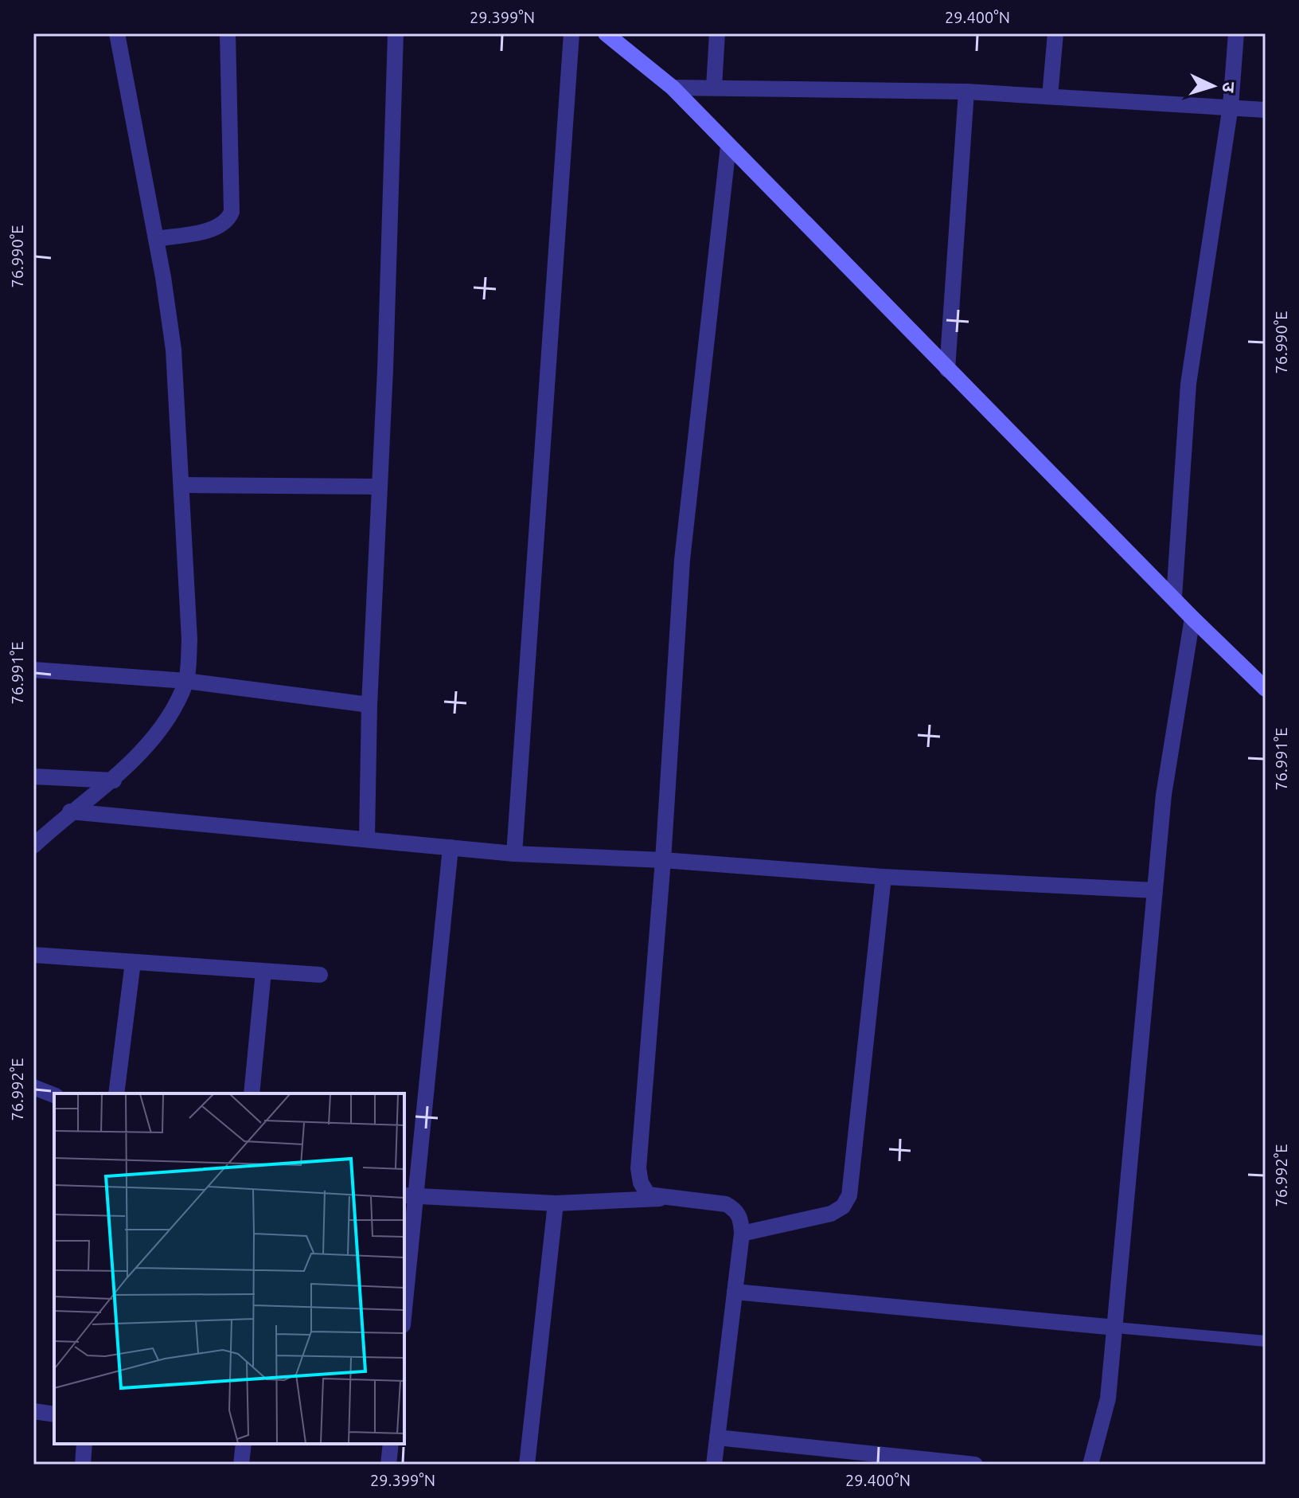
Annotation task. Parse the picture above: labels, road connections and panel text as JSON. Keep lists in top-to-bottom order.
{
  "north": "right",
  "coordinates": [
    "29.399°N",
    "29.400°N",
    "76.990°E",
    "76.991°E",
    "76.992°E"
  ]
}
